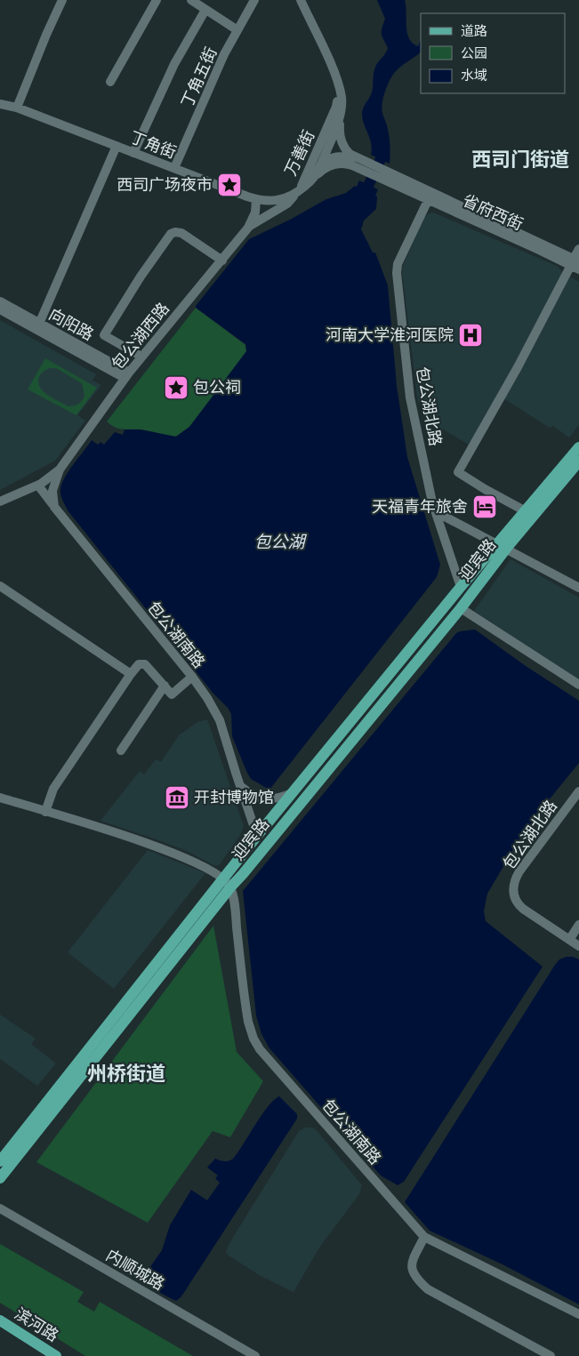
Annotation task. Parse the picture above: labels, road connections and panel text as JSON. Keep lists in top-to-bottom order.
{
  "streets": {
    "main road": ["迎宾路", "滨河路"],
    "street": [
      "丁角五街",
      "丁角街",
      "万善街",
      "省府西街",
      "向阳路",
      "包公湖西路",
      "包公湖北路",
      "包公湖南路",
      "内顺城路"
    ]
  },
  "crossings": [
    ["丁角五街", "丁角街"],
    ["丁角街", "万善街"],
    ["丁角街", "包公湖西路"],
    ["万善街", "包公湖西路"],
    ["省府西街", "包公湖北路"],
    ["向阳路", "包公湖西路"],
    ["包公湖西路", "包公湖南路"],
    ["包公湖北路", "迎宾路"],
    ["迎宾路", "包公湖南路"]
  ],
  "districts": ["西司门街道", "州桥街道"],
  "water": ["包公湖"],
  "places": {
    "place": ["西司广场夜市", "包公祠"],
    "hospital": ["河南大学淮河医院"],
    "hotel": ["天福青年旅舍"],
    "museum": ["开封博物馆"]
  },
  "legend": ["道路", "公园", "水域"]
}
